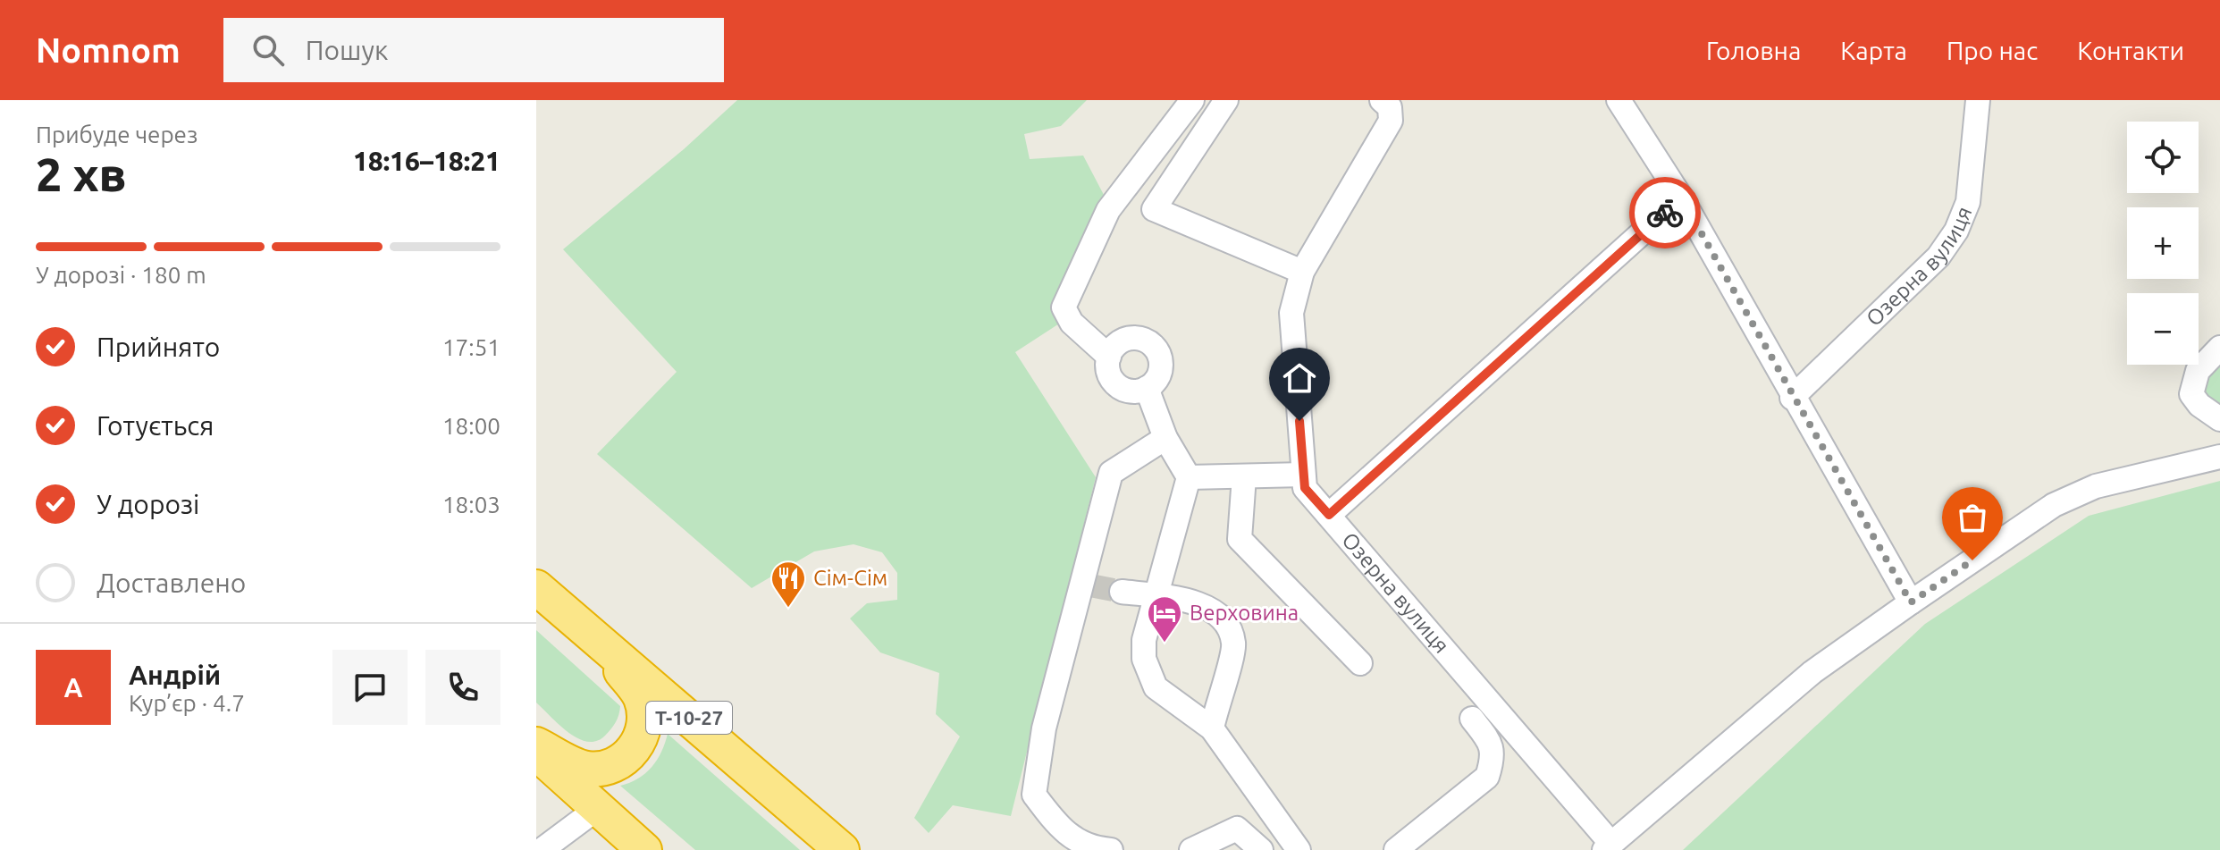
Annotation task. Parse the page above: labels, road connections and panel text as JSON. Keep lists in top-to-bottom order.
{
  "streets": {
    "highway": ["Т-10-27"],
    "street": ["Озерна вулиця"]
  },
  "places": {
    "restaurant": ["Сім-Сім"],
    "hotel": ["Верховина"]
  },
  "page": {
    "header": "Nomnom",
    "search": "Пошук",
    "nav": [
      "Головна",
      "Карта",
      "Про нас",
      "Контакти"
    ],
    "heading": ["2 хв", "Прибуде через", "18:16–18:21"],
    "panel": ["Андрій", "Кур’єр · 4.7"],
    "map_buttons": ["+", "−"],
    "bar": "У дорозі · 180 m",
    "list": [
      ["Прийнято", "17:51"],
      ["Готується", "18:00"],
      ["У дорозі", "18:03"],
      "Доставлено"
    ],
    "round": "А"
  }
}
